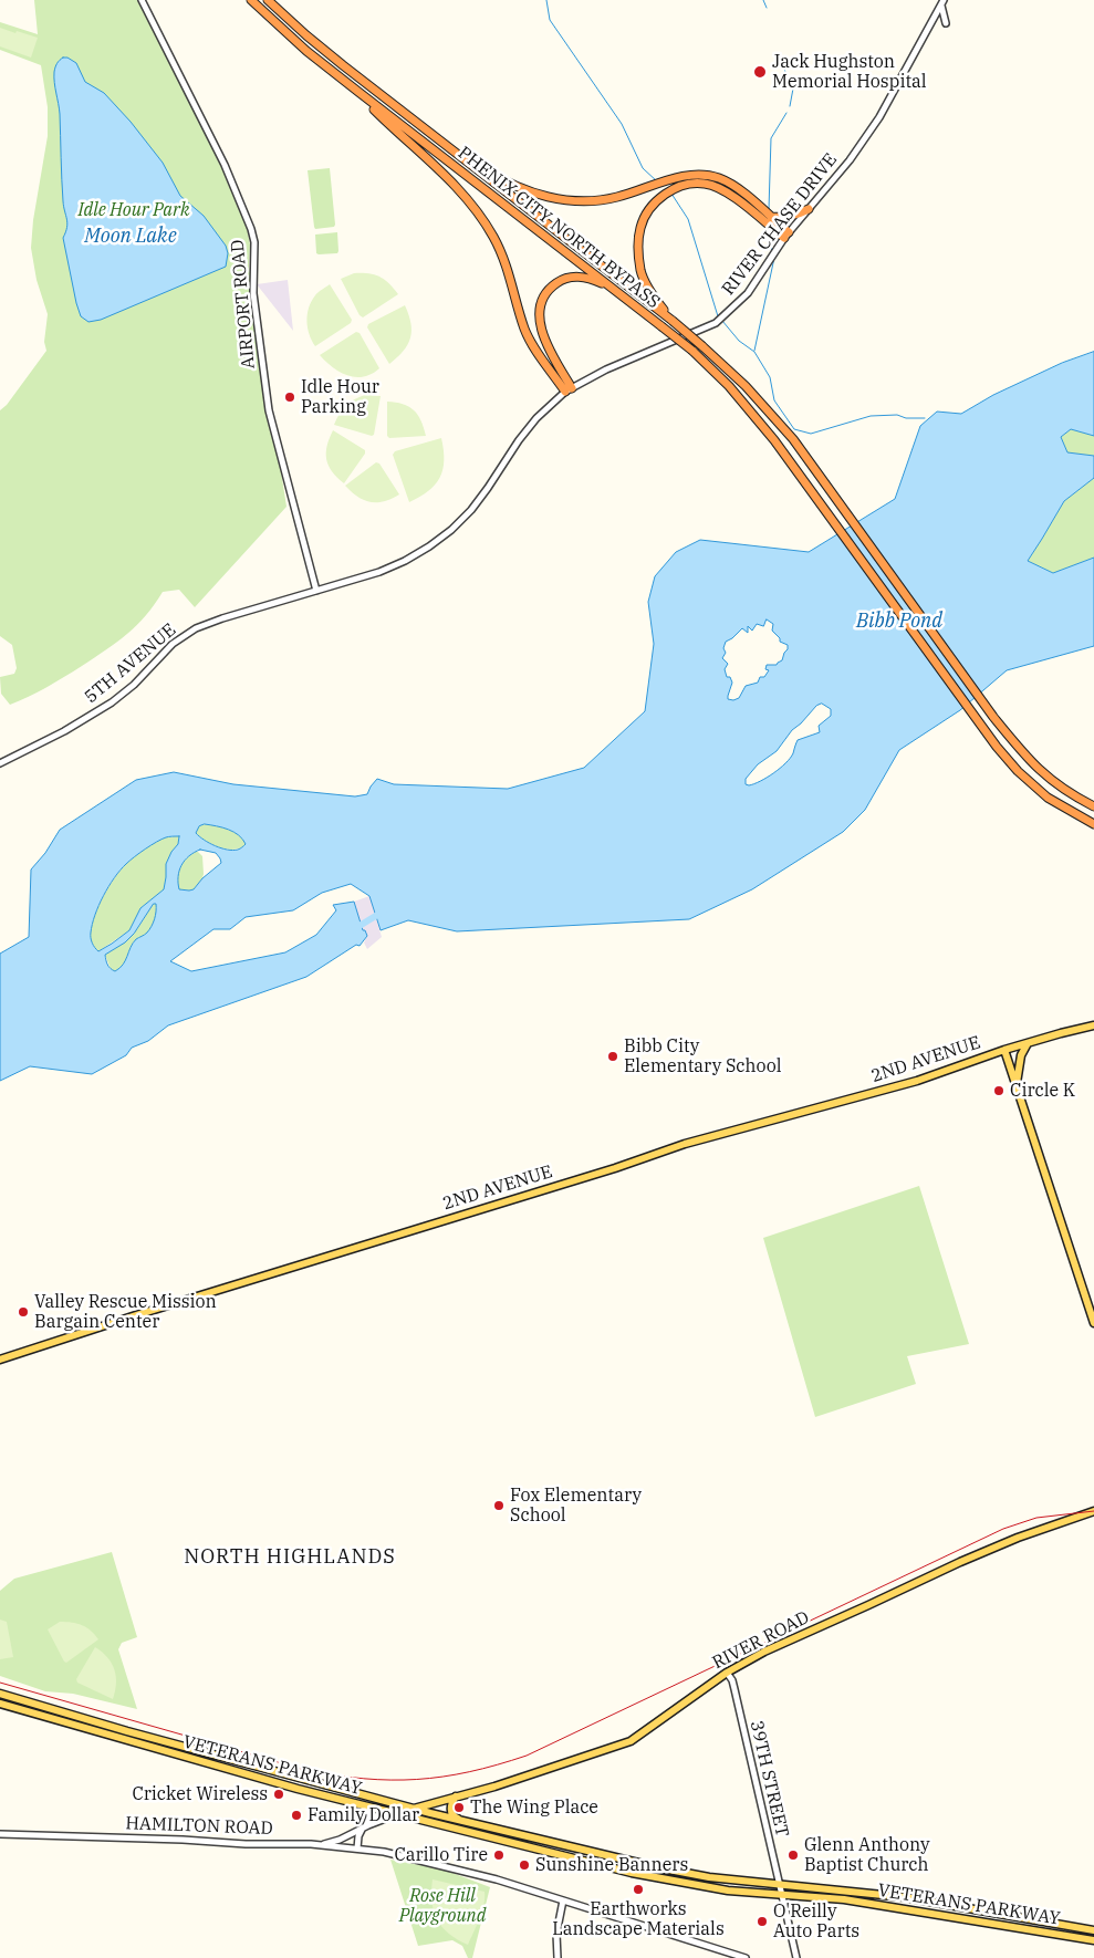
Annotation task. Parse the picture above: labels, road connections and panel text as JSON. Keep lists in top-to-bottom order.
{
  "streets": {
    "highway": ["PHENIX CITY NORTH BYPASS"],
    "main road": ["2ND AVENUE", "RIVER ROAD", "VETERANS PARKWAY"],
    "street": [
      "RIVER CHASE DRIVE",
      "AIRPORT ROAD",
      "5TH AVENUE",
      "39TH STREET",
      "HAMILTON ROAD"
    ]
  },
  "crossings": [
    ["RIVER CHASE DRIVE", "AIRPORT ROAD"],
    ["RIVER CHASE DRIVE", "5TH AVENUE"],
    ["AIRPORT ROAD", "5TH AVENUE"],
    ["RIVER ROAD", "VETERANS PARKWAY"],
    ["RIVER ROAD", "39TH STREET"],
    ["VETERANS PARKWAY", "39TH STREET"]
  ],
  "districts": ["NORTH HIGHLANDS"],
  "water": ["Moon Lake", "Bibb Pond"],
  "parks": ["Idle Hour Park", "Rose Hill Playground"],
  "places": [
    "Jack Hughston Memorial Hospital",
    "Idle Hour Parking",
    "Bibb City Elementary School",
    "Circle K",
    "Valley Rescue Mission Bargain Center",
    "Fox Elementary School",
    "Cricket Wireless",
    "The Wing Place",
    "Family Dollar",
    "Carillo Tire",
    "Glenn Anthony Baptist Church",
    "Sunshine Banners",
    "Earthworks Landscape Materials",
    "O'Reilly Auto Parts"
  ]
}
